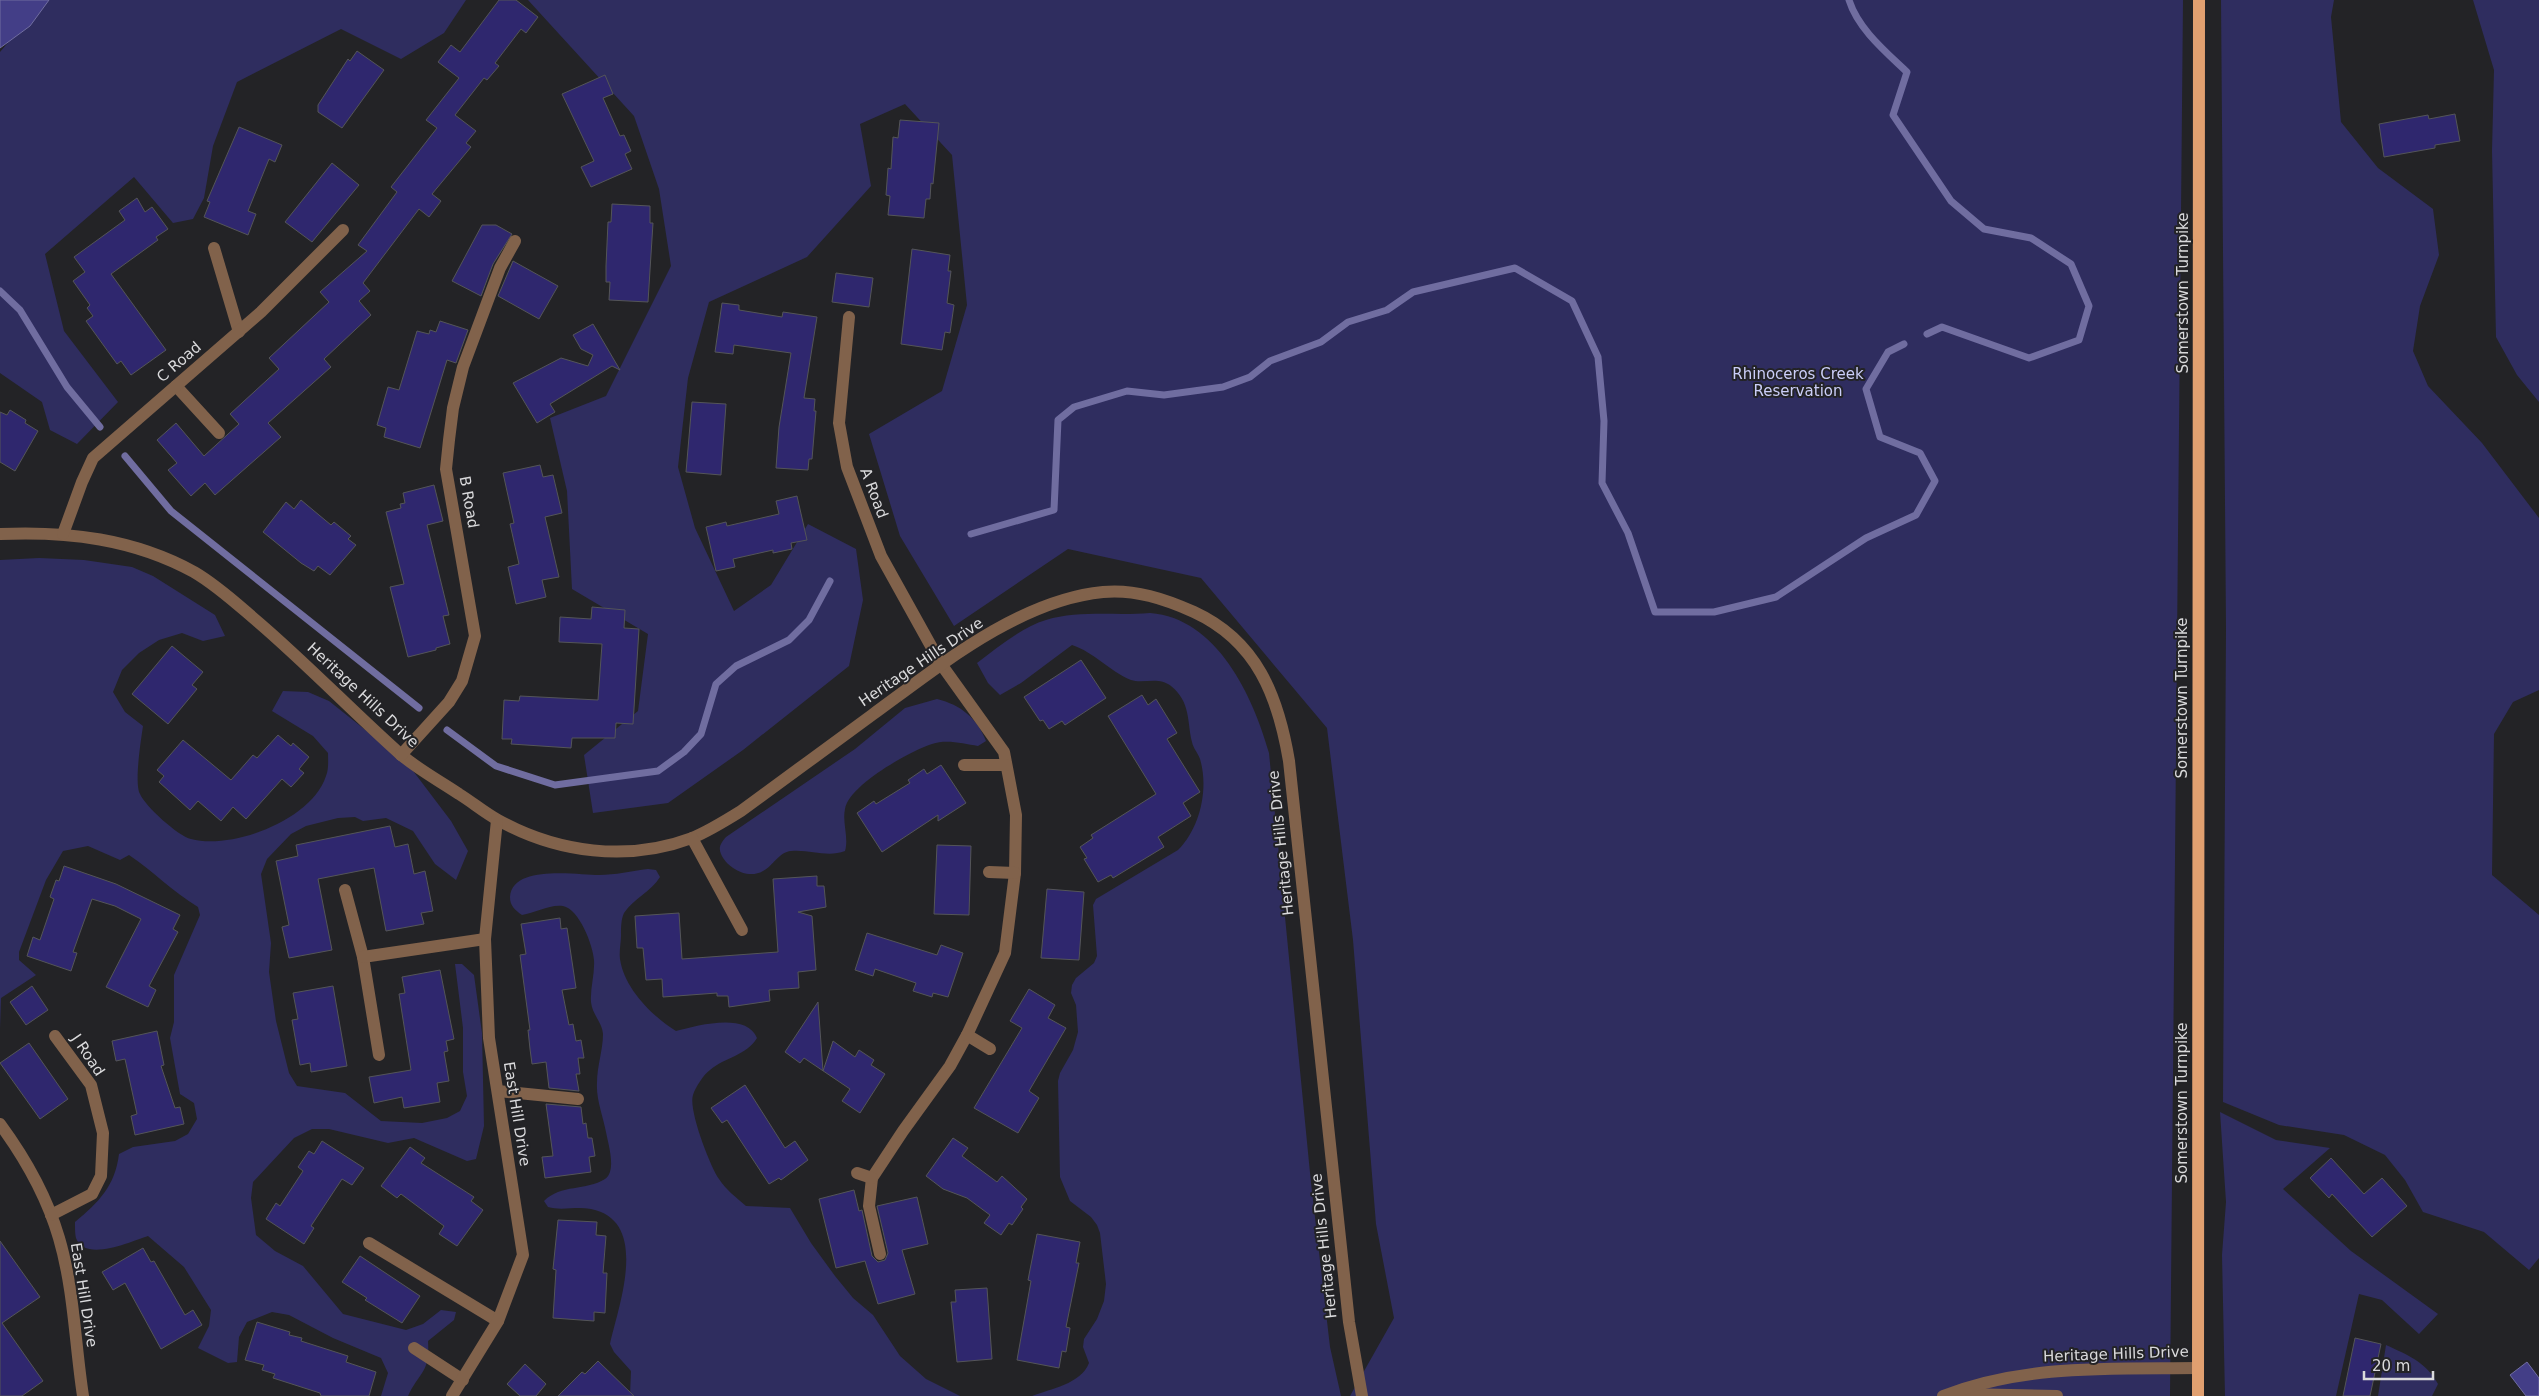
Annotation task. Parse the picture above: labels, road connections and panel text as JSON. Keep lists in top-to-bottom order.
{
  "streets": {
    "main road": ["Somerstown Turnpike"],
    "street": [
      "C Road",
      "A Road",
      "B Road",
      "Heritage Hills Drive",
      "J Road",
      "East Hill Drive"
    ]
  },
  "crossings": [
    ["Somerstown Turnpike", "Heritage Hills Drive"],
    ["C Road", "Heritage Hills Drive"],
    ["A Road", "Heritage Hills Drive"],
    ["B Road", "Heritage Hills Drive"],
    ["Heritage Hills Drive", "East Hill Drive"],
    ["J Road", "East Hill Drive"]
  ],
  "parks": ["Rhinoceros Creek Reservation"],
  "scale_bar": "20 m"
}
